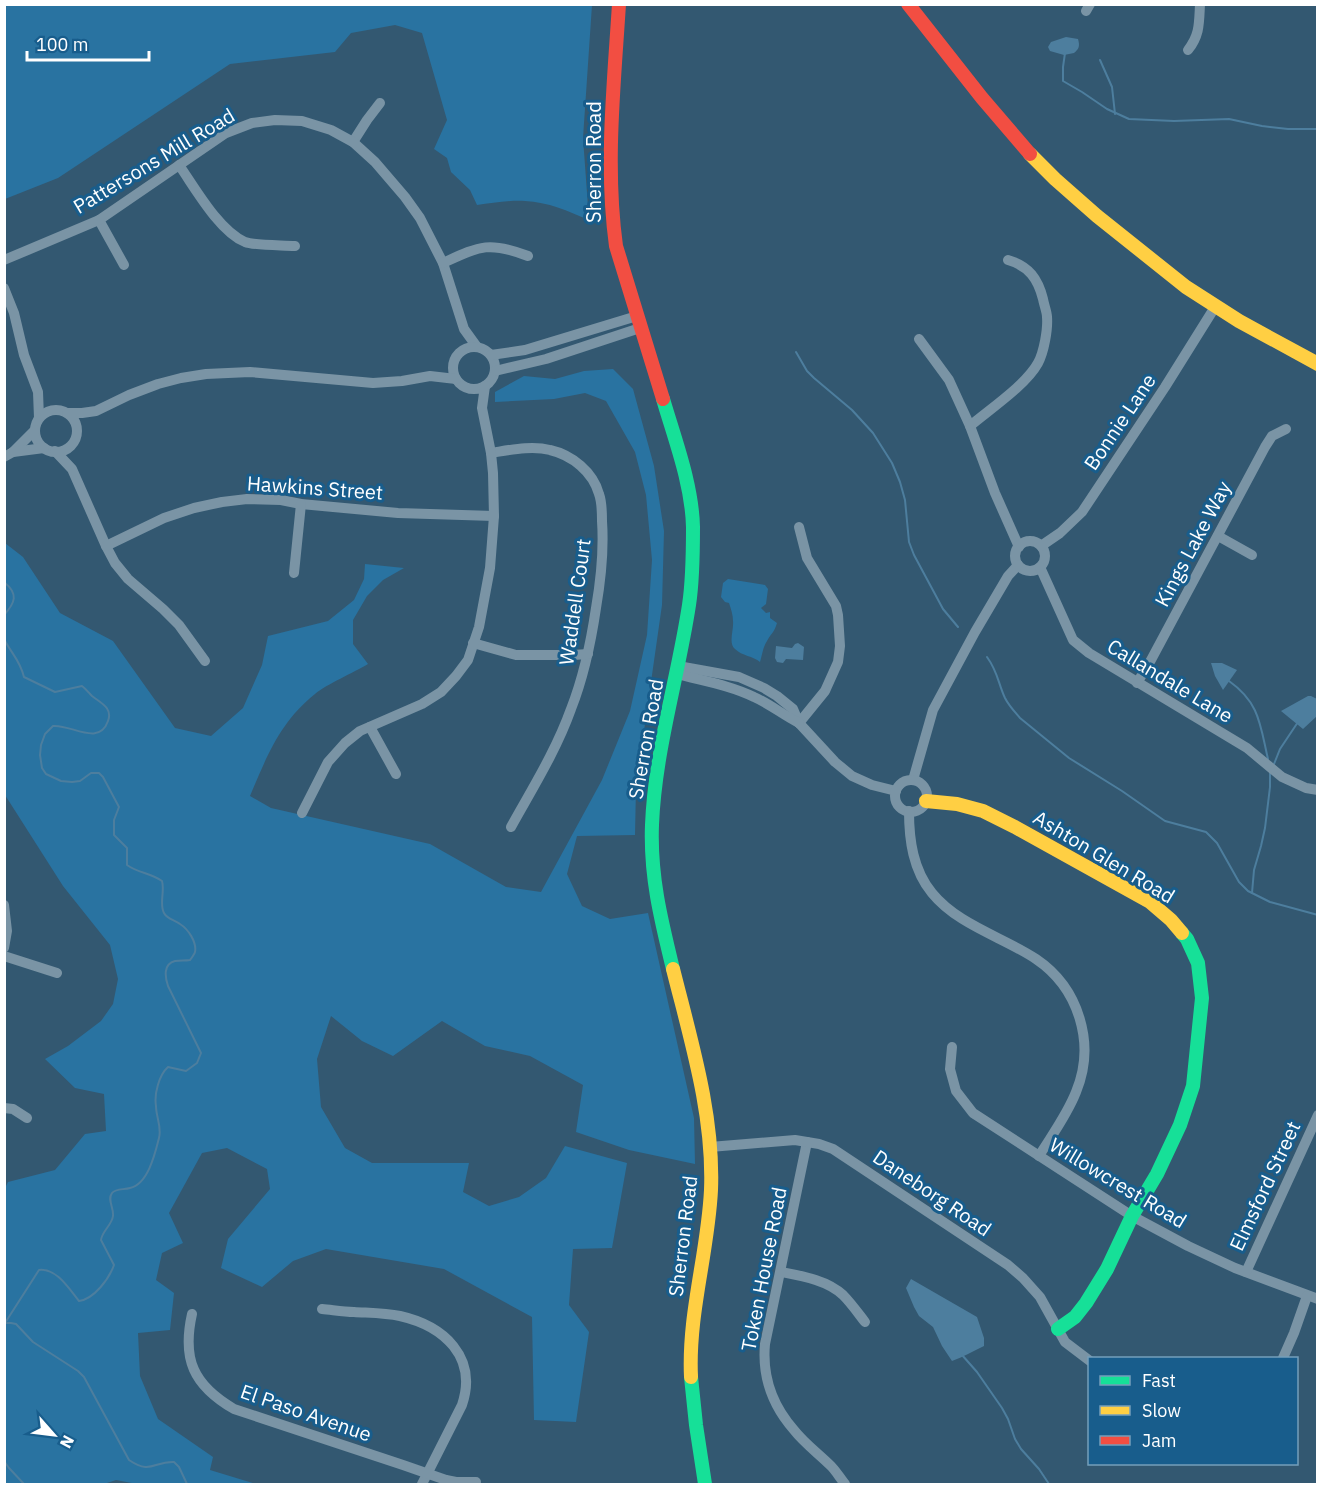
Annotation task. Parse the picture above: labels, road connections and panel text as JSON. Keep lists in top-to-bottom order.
{
  "streets": {
    "main road": ["Sherron Road", "Ashton Glen Road"],
    "street": [
      "Pattersons Mill Road",
      "Bonnie Lane",
      "Hawkins Street",
      "Kings Lake Way",
      "Waddell Court",
      "Callandale Lane",
      "Willowcrest Road",
      "Elmsford Street",
      "Daneborg Road",
      "Token House Road",
      "El Paso Avenue"
    ]
  },
  "crossings": [
    ["Sherron Road", "Daneborg Road"],
    ["Bonnie Lane", "Callandale Lane"],
    ["Kings Lake Way", "Callandale Lane"],
    ["Ashton Glen Road", "Willowcrest Road"],
    ["Ashton Glen Road", "Daneborg Road"],
    ["Willowcrest Road", "Elmsford Street"],
    ["Daneborg Road", "Token House Road"]
  ],
  "legend": ["Fast", "Slow", "Jam"],
  "scale_bar": "100 m",
  "north": "bottom right"
}
